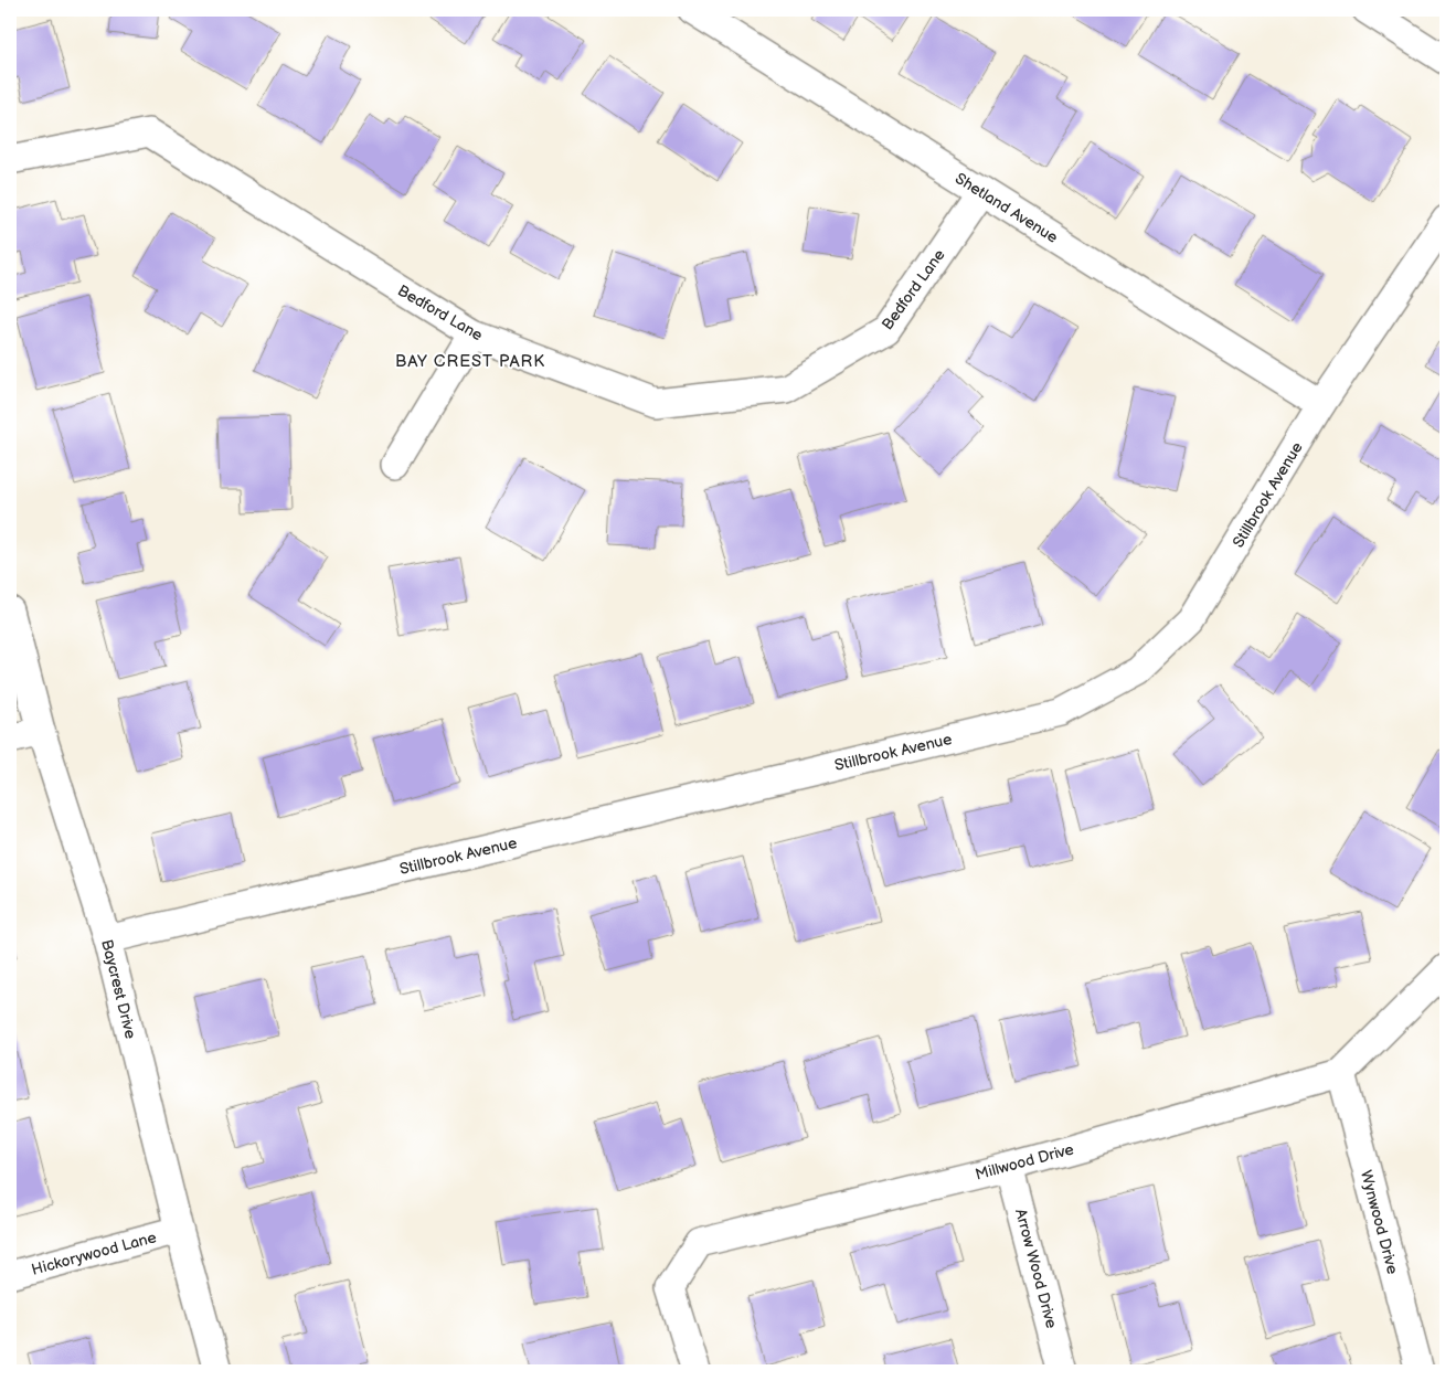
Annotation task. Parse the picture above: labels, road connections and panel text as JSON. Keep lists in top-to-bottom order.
{
  "streets": {
    "street": [
      "Shetland Avenue",
      "Bedford Lane",
      "Stillbrook Avenue",
      "Baycrest Drive",
      "Millwood Drive",
      "Wynwood Drive",
      "Hickorywood Lane",
      "Arrow Wood Drive"
    ]
  },
  "crossings": [
    ["Shetland Avenue", "Bedford Lane"],
    ["Shetland Avenue", "Stillbrook Avenue"],
    ["Stillbrook Avenue", "Baycrest Drive"],
    ["Baycrest Drive", "Hickorywood Lane"],
    ["Millwood Drive", "Wynwood Drive"],
    ["Millwood Drive", "Arrow Wood Drive"]
  ],
  "districts": ["BAY CREST PARK"]
}
